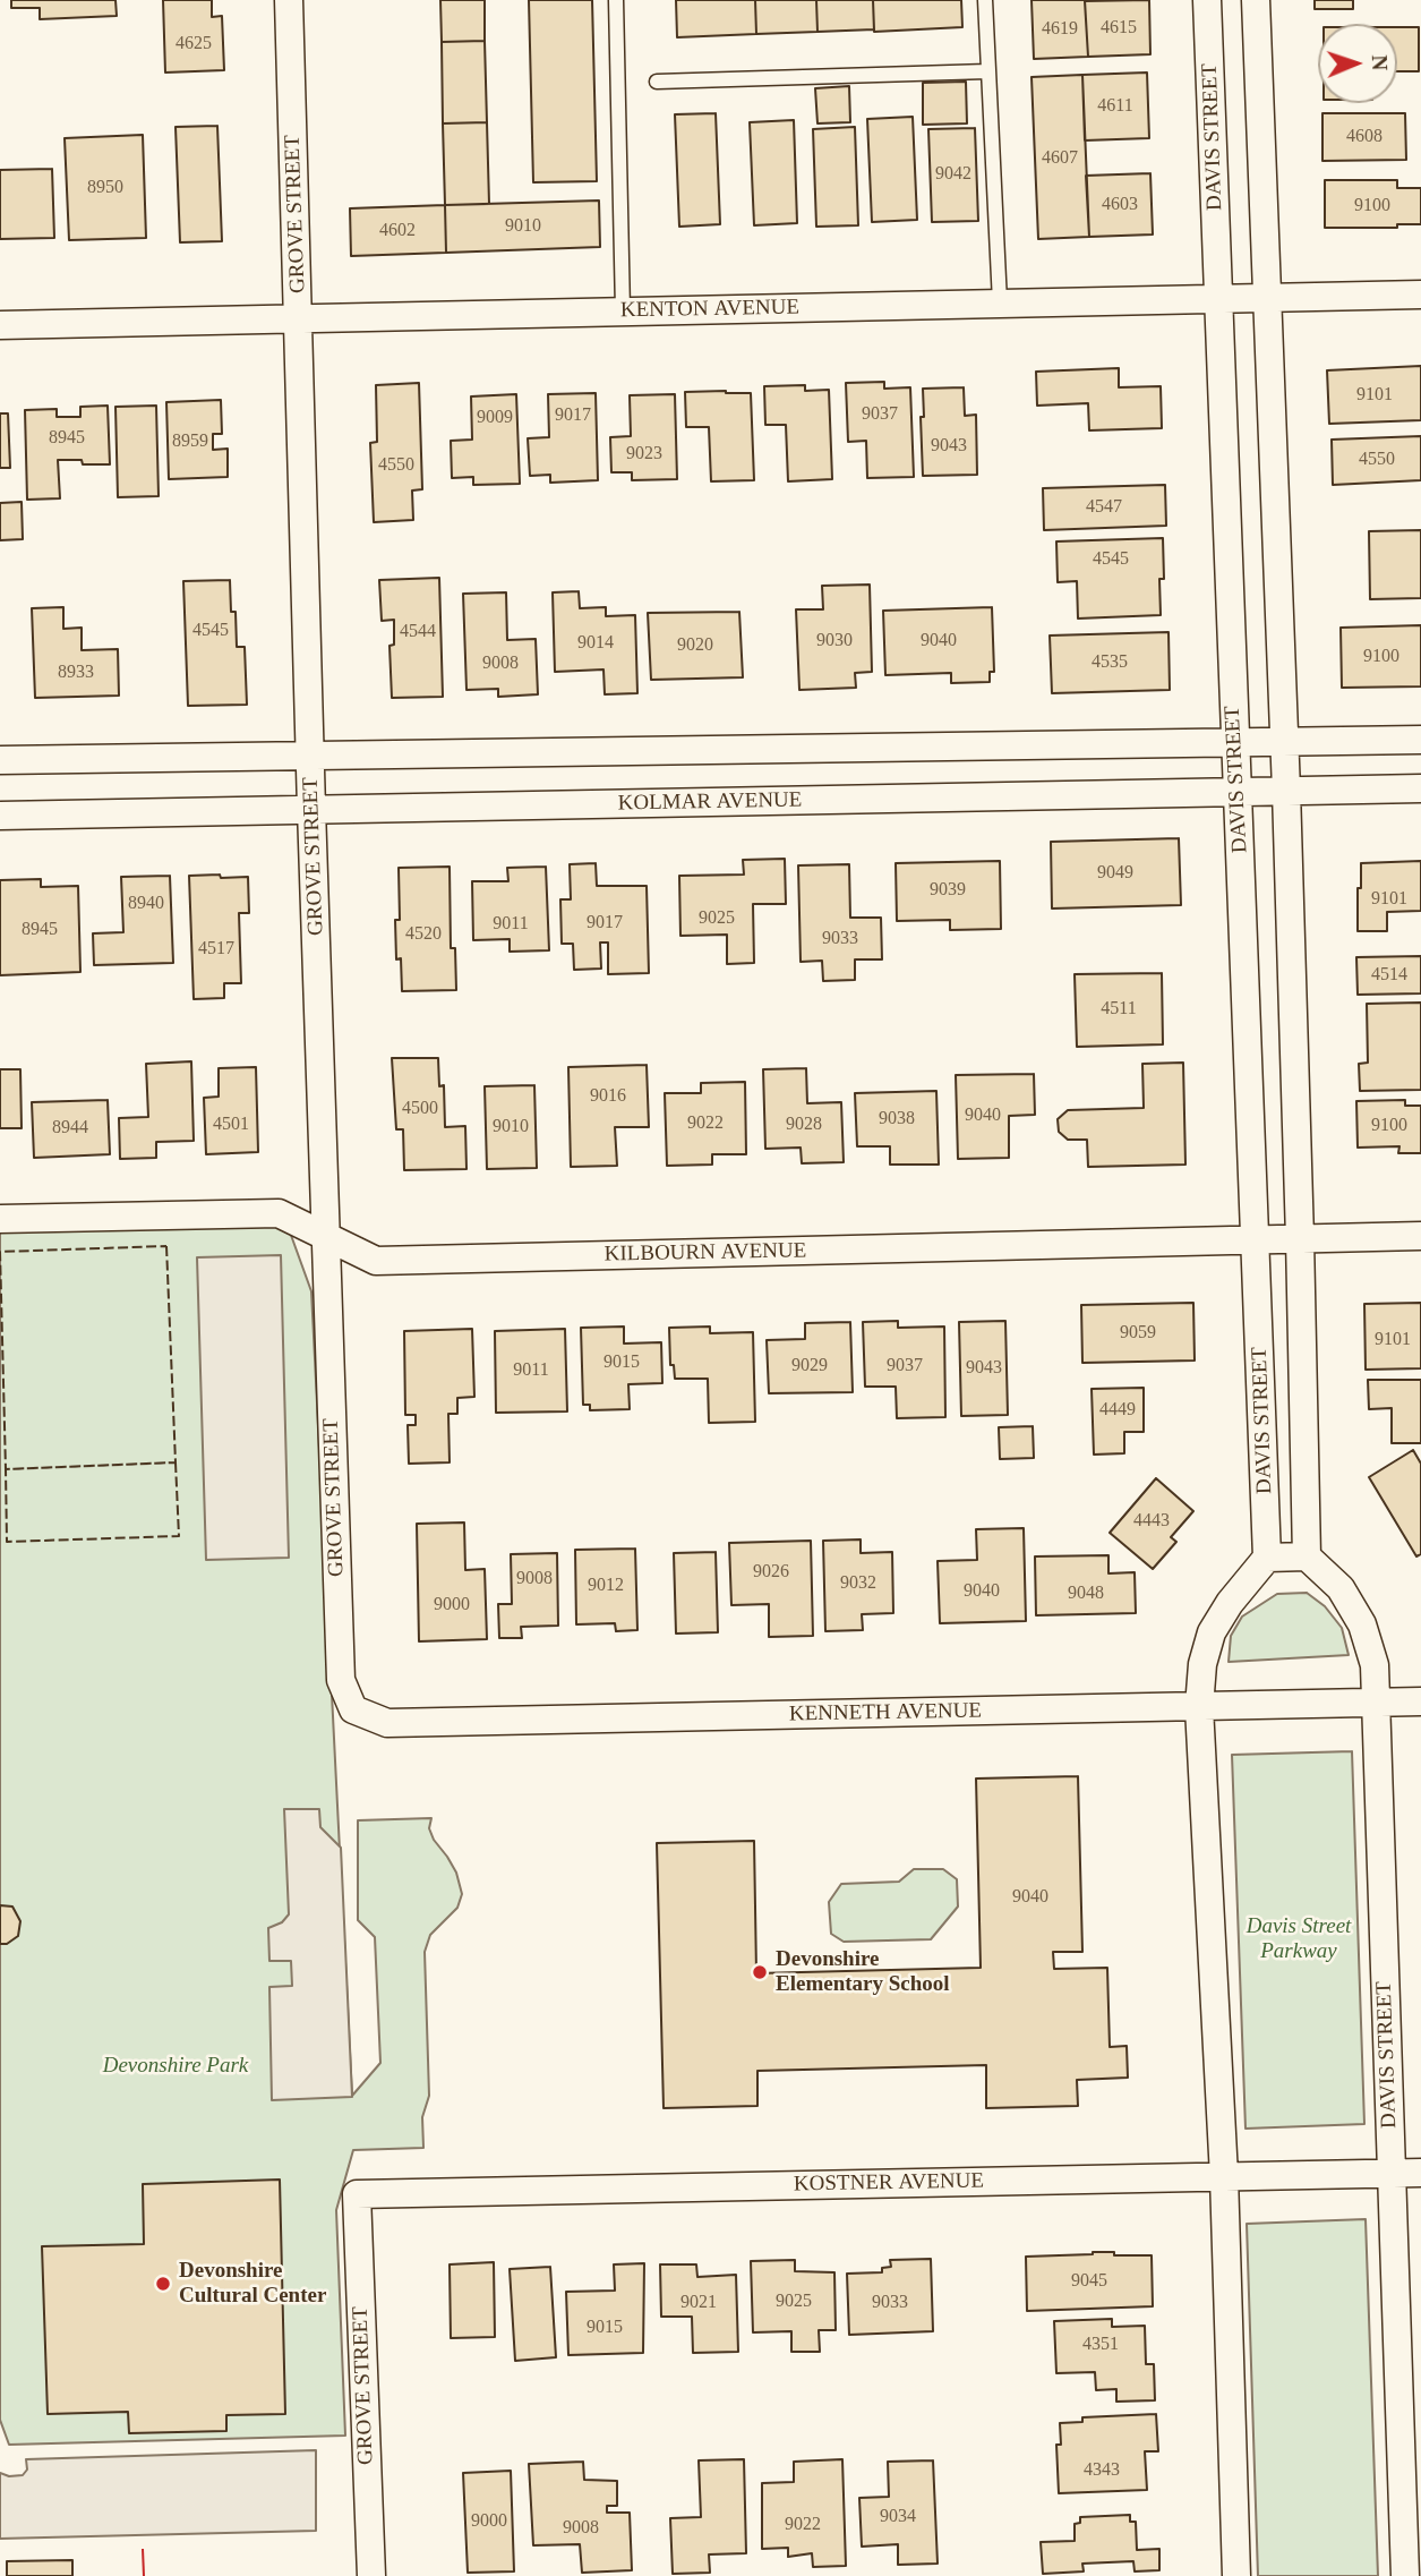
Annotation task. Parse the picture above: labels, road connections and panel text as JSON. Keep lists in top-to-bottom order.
{
  "streets": {
    "street": [
      "DAVIS STREET",
      "GROVE STREET",
      "KENTON AVENUE",
      "KOLMAR AVENUE",
      "KILBOURN AVENUE",
      "KENNETH AVENUE",
      "KOSTNER AVENUE"
    ]
  },
  "crossings": [
    ["DAVIS STREET", "KENTON AVENUE"],
    ["DAVIS STREET", "KOLMAR AVENUE"],
    ["DAVIS STREET", "KILBOURN AVENUE"],
    ["DAVIS STREET", "KENNETH AVENUE"],
    ["DAVIS STREET", "KOSTNER AVENUE"],
    ["GROVE STREET", "KENTON AVENUE"],
    ["GROVE STREET", "KOLMAR AVENUE"],
    ["GROVE STREET", "KILBOURN AVENUE"],
    ["GROVE STREET", "KENNETH AVENUE"],
    ["GROVE STREET", "KOSTNER AVENUE"]
  ],
  "parks": ["Davis Street Parkway", "Devonshire Park"],
  "places": ["Devonshire Elementary School", "Devonshire Cultural Center"],
  "house_numbers": [
    "4615",
    "4619",
    "4625",
    "4611",
    "4608",
    "4607",
    "9042",
    "8950",
    "4603",
    "9100",
    "9010",
    "4602",
    "9101",
    "9037",
    "9017",
    "9009",
    "8945",
    "8959",
    "9043",
    "9023",
    "4550",
    "4550",
    "4547",
    "4545",
    "4545",
    "4544",
    "9030",
    "9040",
    "9014",
    "9020",
    "9100",
    "4535",
    "9008",
    "8933",
    "9049",
    "9039",
    "9101",
    "8940",
    "9025",
    "9017",
    "9011",
    "8945",
    "4520",
    "9033",
    "4517",
    "4514",
    "4511",
    "9016",
    "4500",
    "9040",
    "9038",
    "9022",
    "4501",
    "9028",
    "9100",
    "9010",
    "8944",
    "9059",
    "9101",
    "9015",
    "9029",
    "9037",
    "9043",
    "9011",
    "4449",
    "4443",
    "9026",
    "9008",
    "9032",
    "9012",
    "9040",
    "9048",
    "9000",
    "9040",
    "9045",
    "9025",
    "9021",
    "9033",
    "9015",
    "4351",
    "4343",
    "9034",
    "9000",
    "9022",
    "9008"
  ],
  "north": "right"
}
